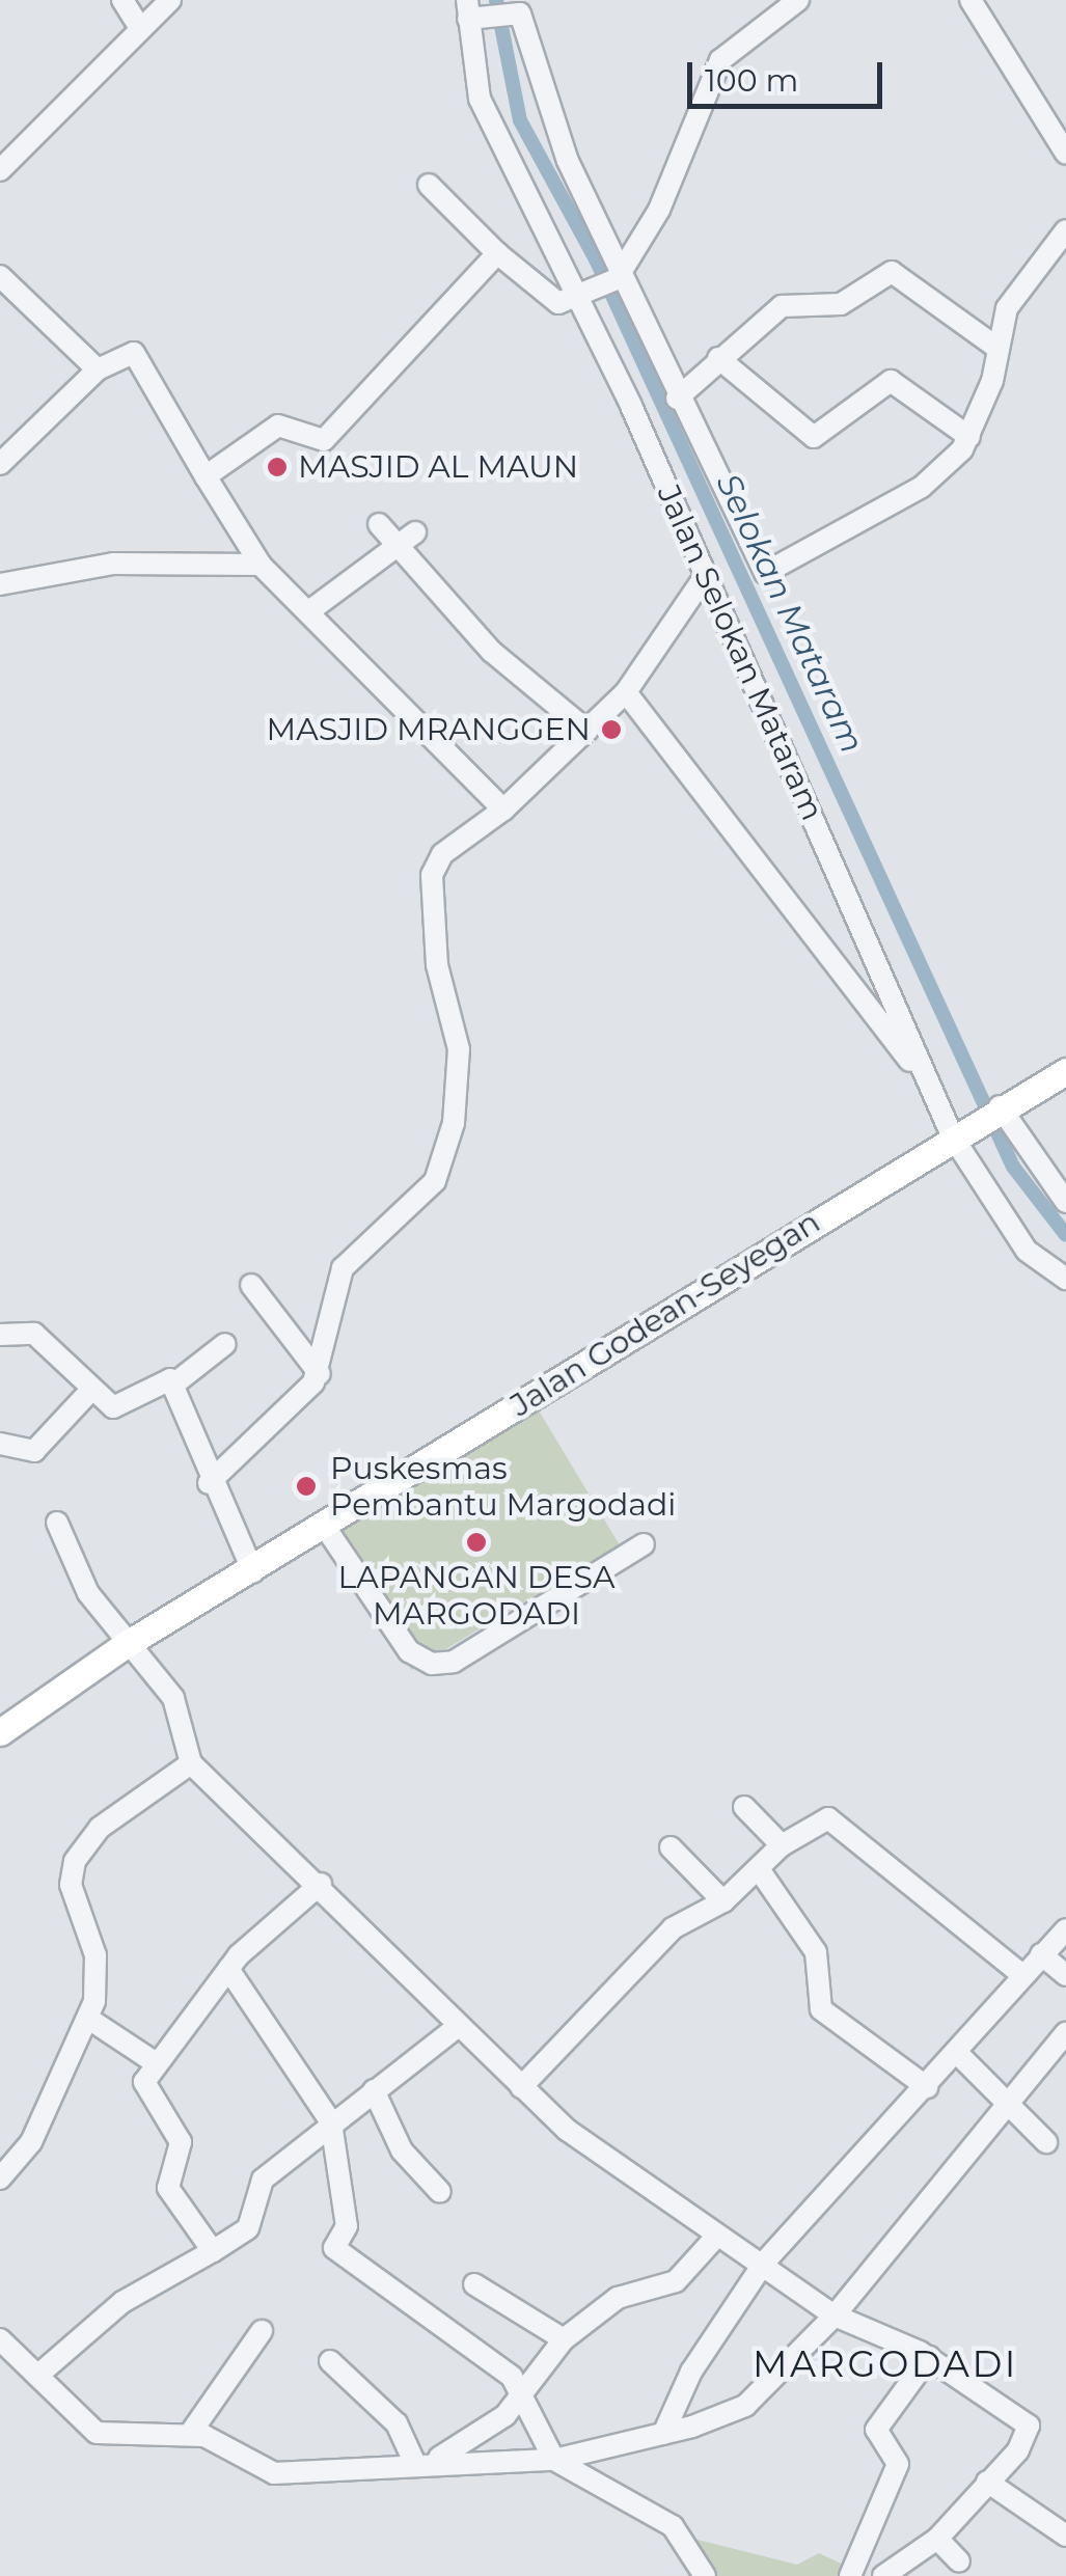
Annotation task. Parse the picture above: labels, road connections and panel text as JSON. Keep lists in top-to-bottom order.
{
  "streets": {
    "main road": ["Jalan Godean-Seyegan"],
    "street": ["Jalan Selokan Mataram"]
  },
  "crossings": [
    ["Jalan Selokan Mataram", "Jalan Godean-Seyegan"]
  ],
  "districts": ["MARGODADI"],
  "water": ["Selokan Mataram"],
  "places": [
    "MASJID AL MAUN",
    "MASJID MRANGGEN",
    "Puskesmas Pembantu Margodadi",
    "LAPANGAN DESA MARGODADI"
  ],
  "scale_bar": "100 m"
}
